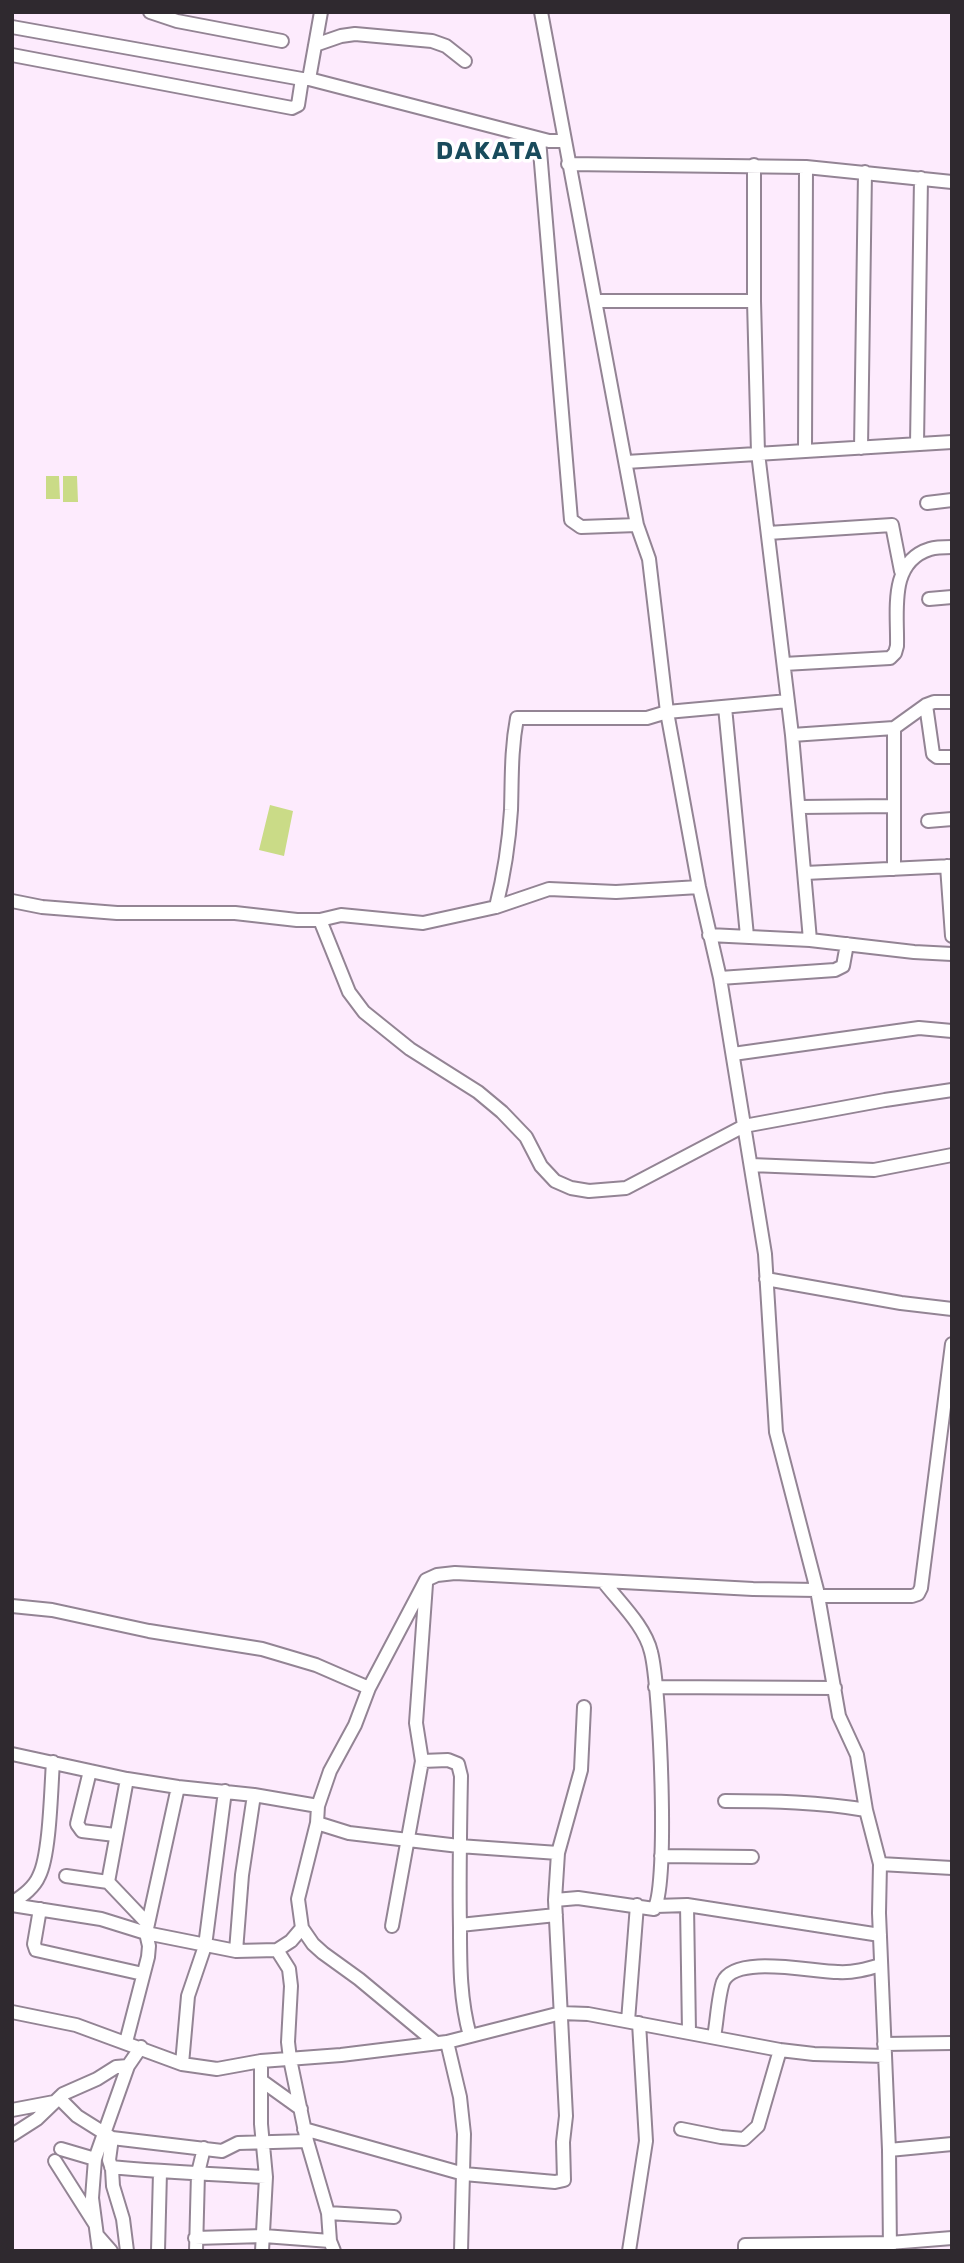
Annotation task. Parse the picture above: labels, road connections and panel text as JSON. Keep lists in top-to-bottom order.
{
  "districts": ["DAKATA"]
}
